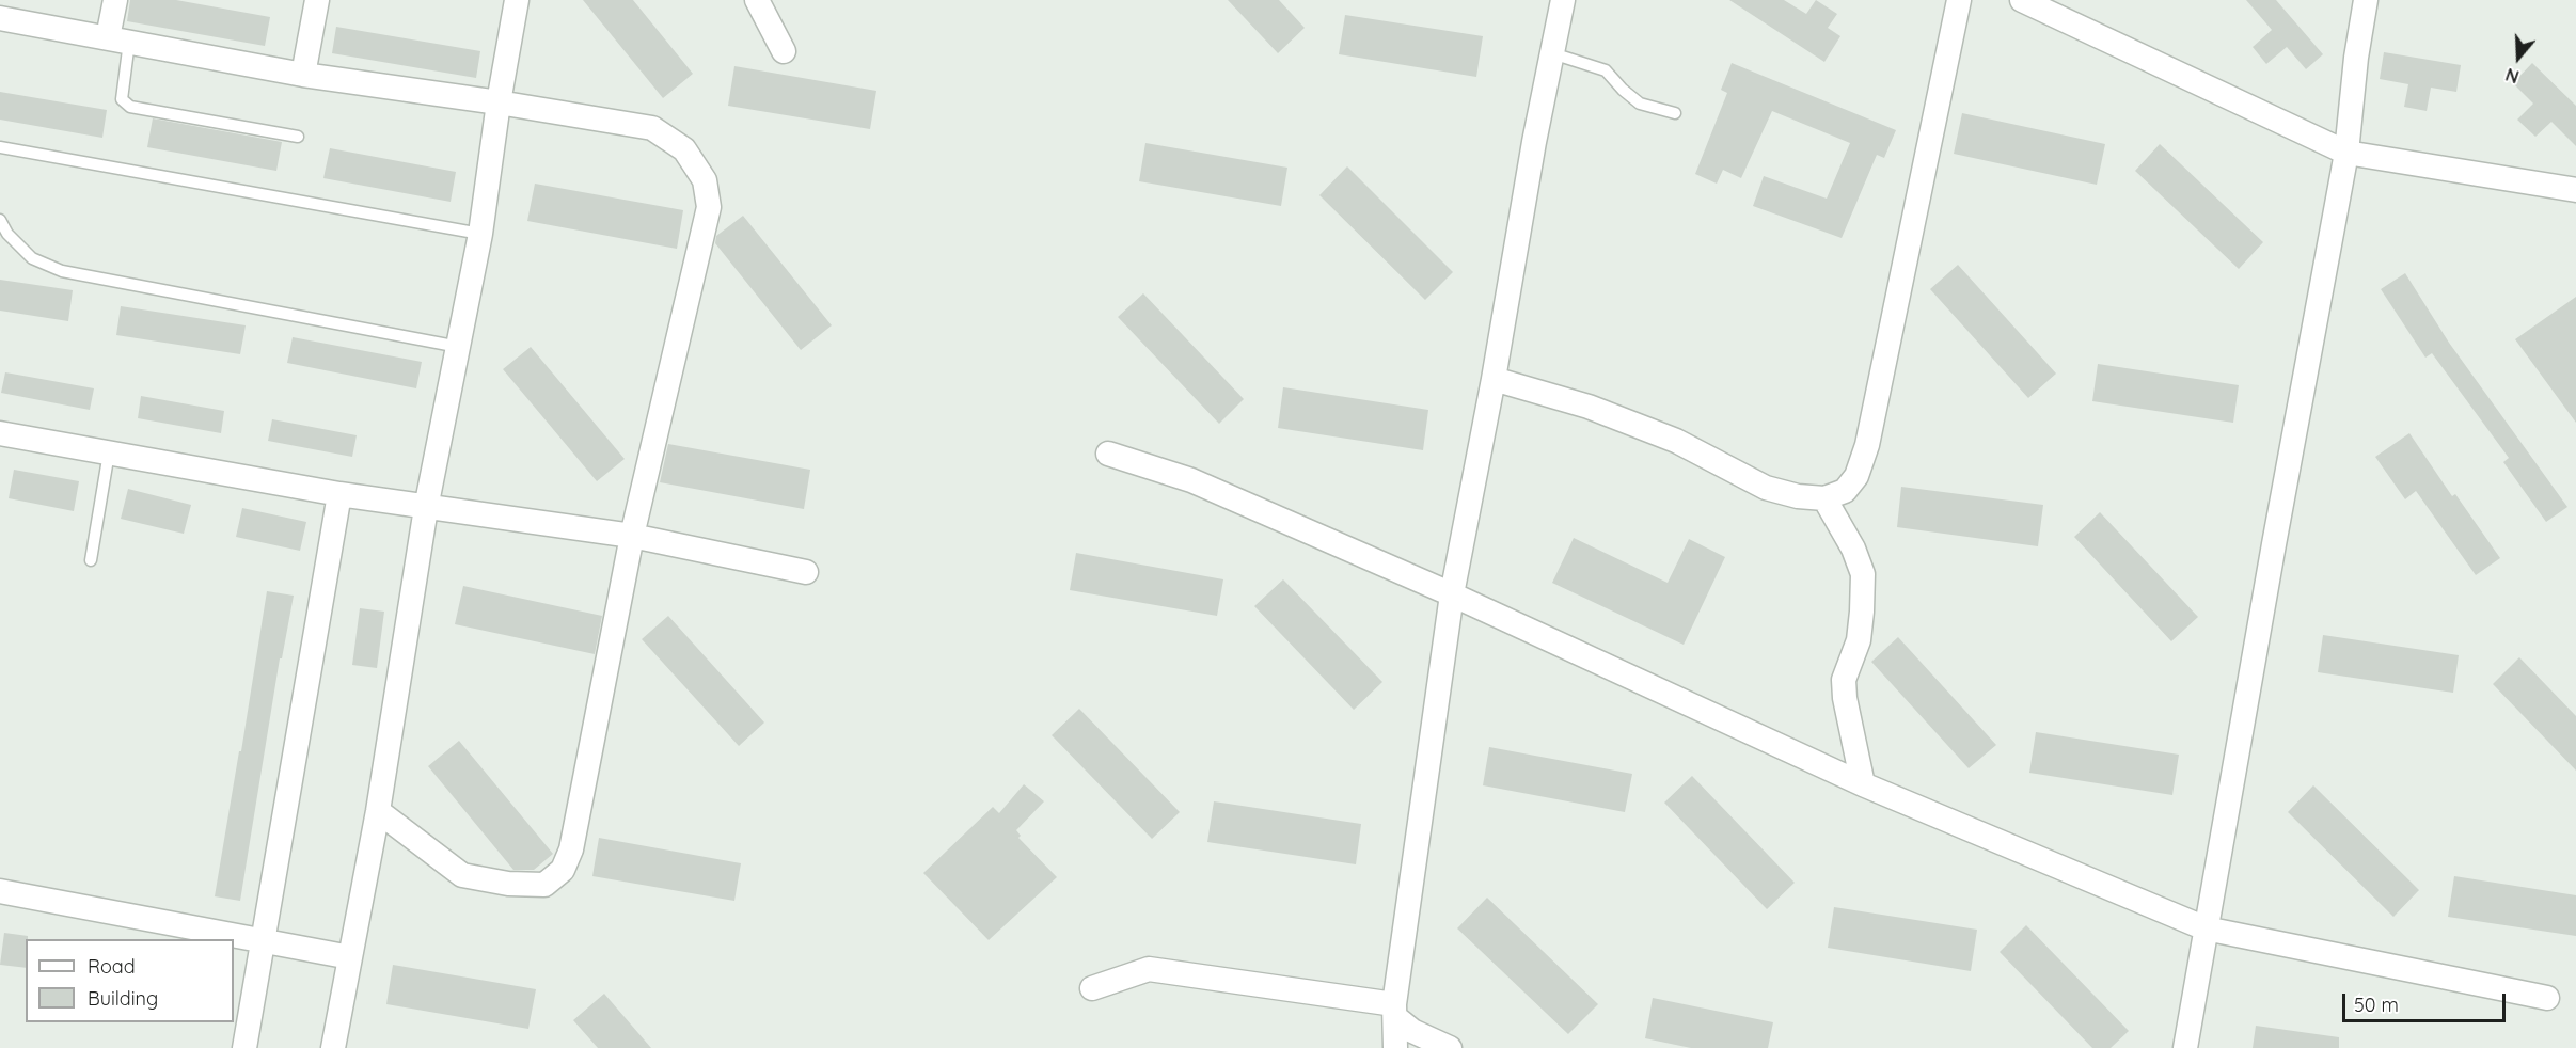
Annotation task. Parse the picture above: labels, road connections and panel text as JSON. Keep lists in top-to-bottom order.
{
  "legend": ["Road", "Building"],
  "scale_bar": "50 m",
  "north": "bottom"
}
